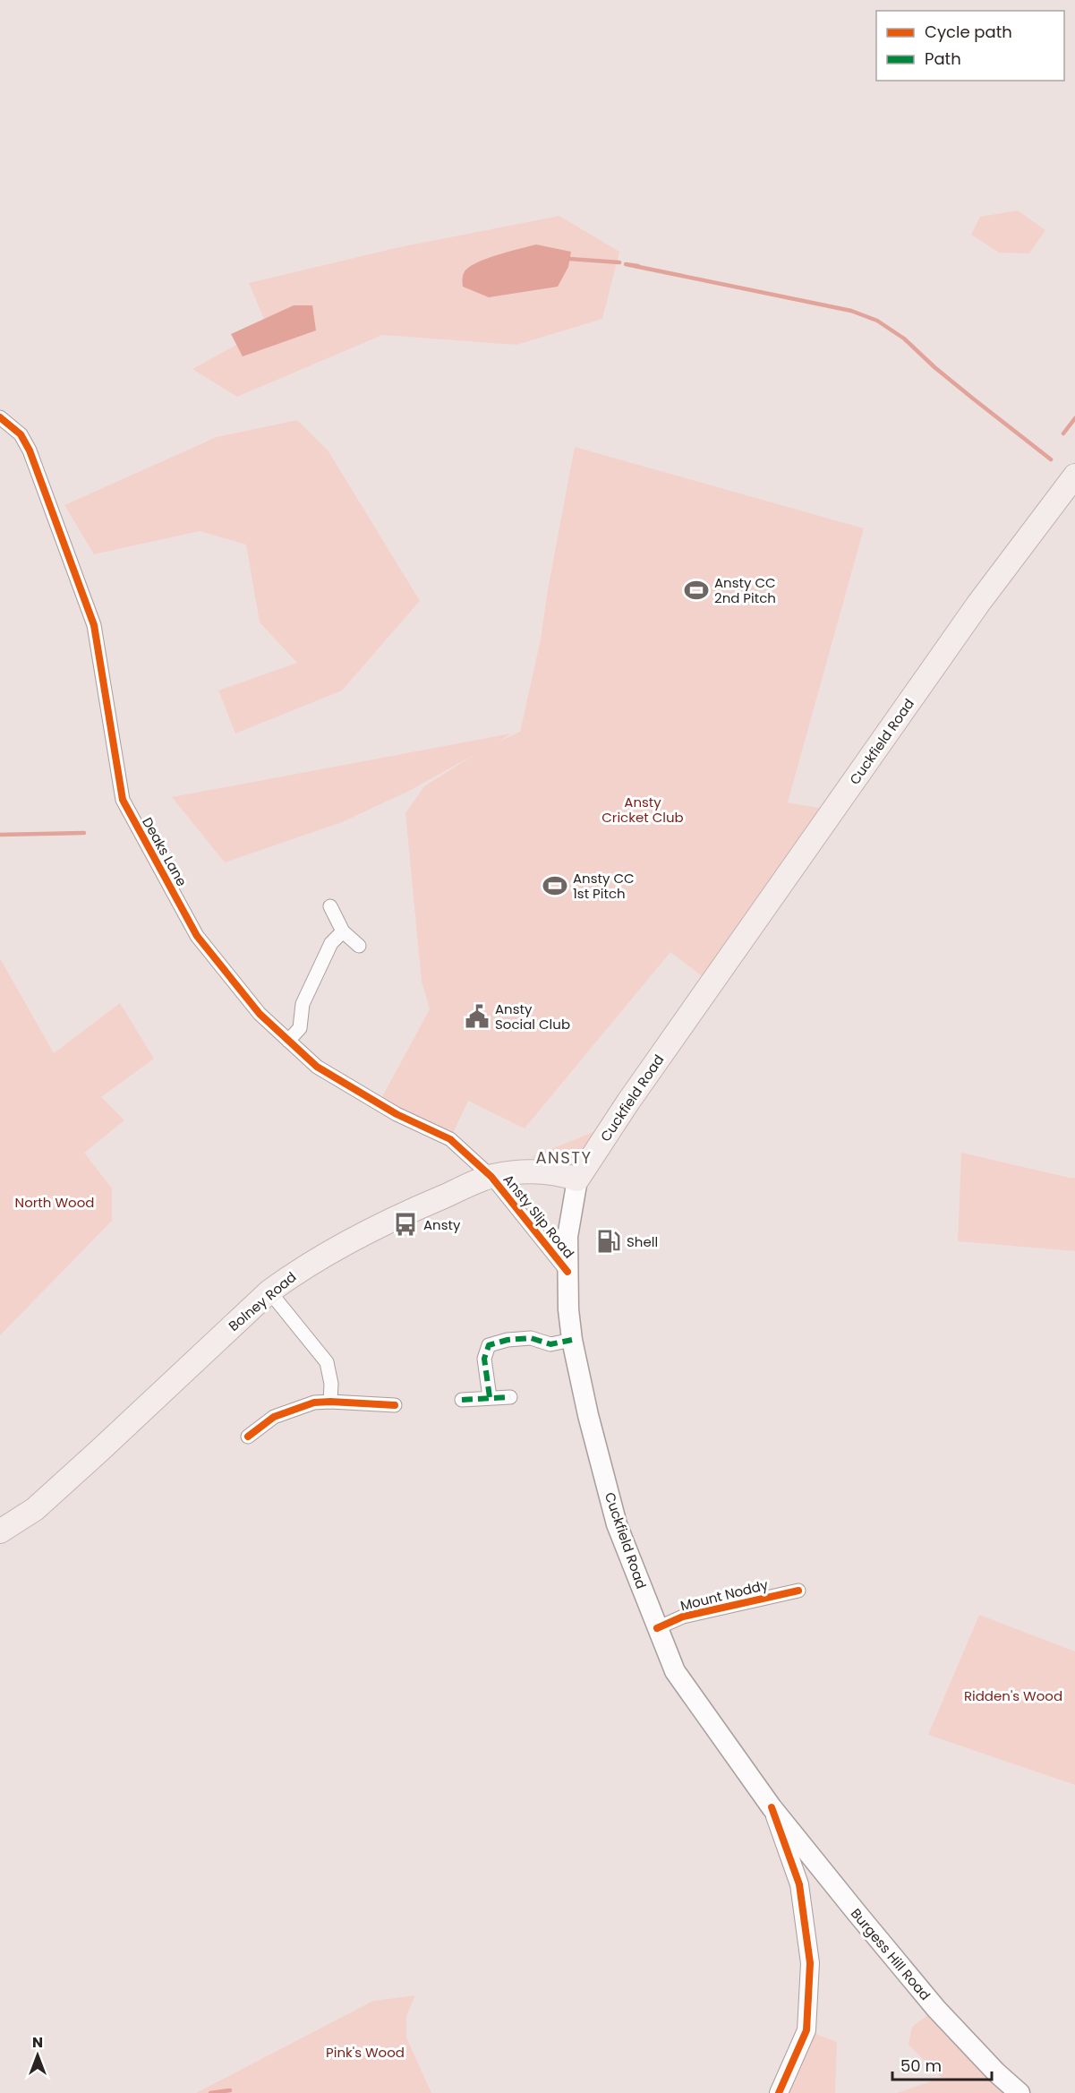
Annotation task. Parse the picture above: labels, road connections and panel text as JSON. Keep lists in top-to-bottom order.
{
  "streets": {
    "highway": ["Cuckfield Road", "Bolney Road"],
    "main road": ["Burgess Hill Road"],
    "street": ["Deaks Lane", "Ansty Slip Road", "Mount Noddy"]
  },
  "crossings": [
    ["Cuckfield Road", "Ansty Slip Road"],
    ["Cuckfield Road", "Bolney Road"],
    ["Cuckfield Road", "Mount Noddy"],
    ["Cuckfield Road", "Burgess Hill Road"],
    ["Deaks Lane", "Ansty Slip Road"],
    ["Deaks Lane", "Bolney Road"],
    ["Ansty Slip Road", "Bolney Road"]
  ],
  "districts": ["ANSTY"],
  "parks": [
    "Ansty Cricket Club",
    "North Wood",
    "Ridden's Wood",
    "Pink's Wood"
  ],
  "places": {
    "sports": ["Ansty CC 2nd Pitch", "Ansty CC 1st Pitch"],
    "public building": ["Ansty Social Club"],
    "bus stop": ["Ansty"],
    "fuel station": ["Shell"]
  },
  "legend": ["Cycle path", "Path"],
  "scale_bar": "50 m",
  "north": "top"
}
